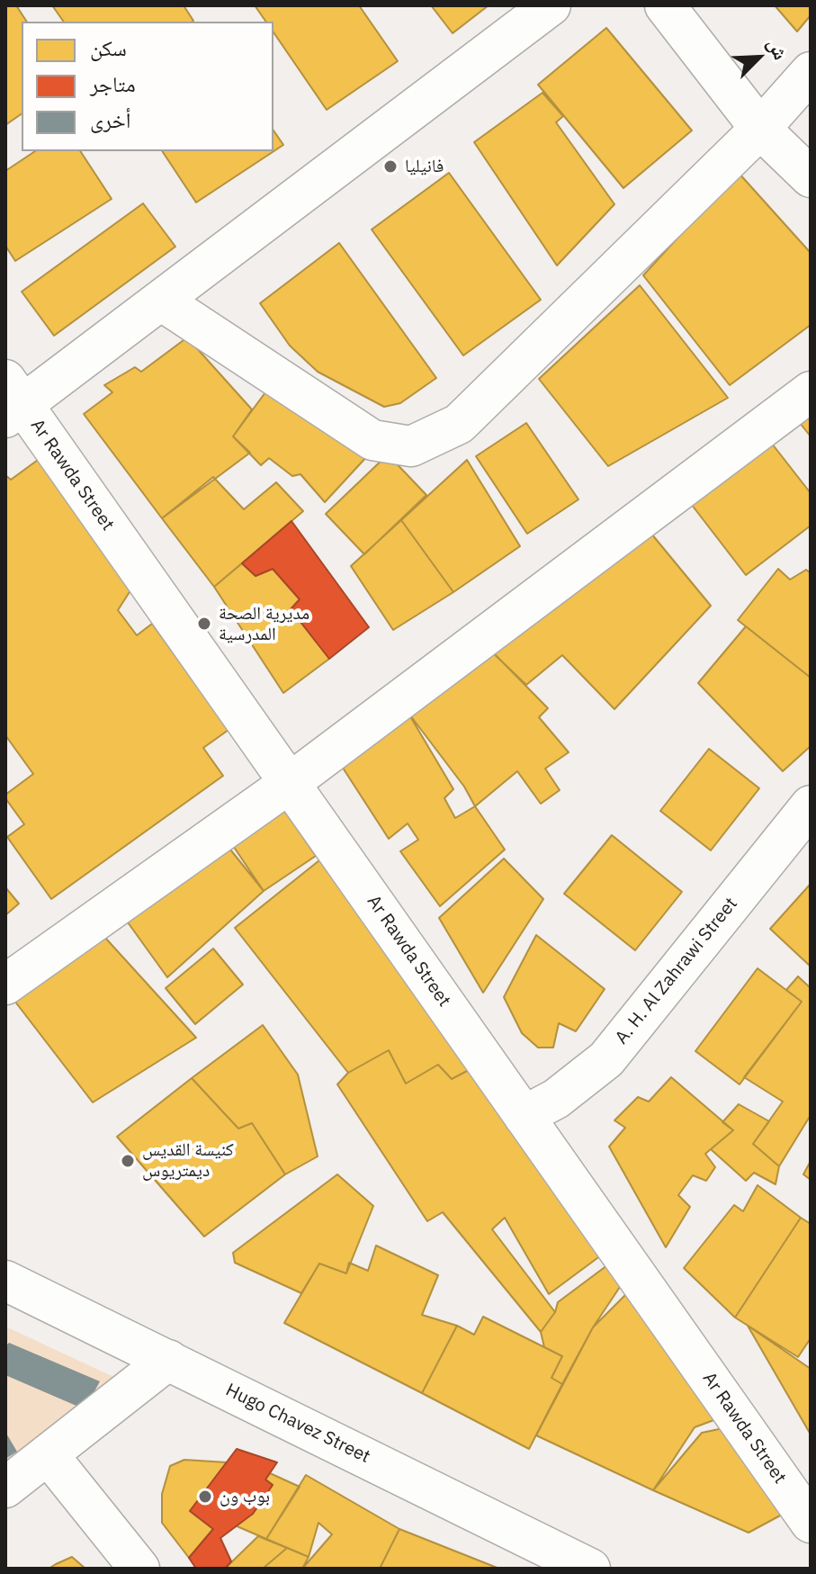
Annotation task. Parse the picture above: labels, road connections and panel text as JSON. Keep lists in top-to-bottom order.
{
  "streets": {
    "street": ["Ar Rawda Street", "A. H. Al Zahrawi Street", "Hugo Chavez Street"]
  },
  "crossings": [
    ["Ar Rawda Street", "A. H. Al Zahrawi Street"]
  ],
  "places": [
    "فانيليا",
    "مديرية الصحة المدرسية",
    "كنيسة القديس ديمتريوس",
    "بوب ون"
  ],
  "legend": ["سكن", "متاجر", "أخرى"],
  "north": "top right"
}
